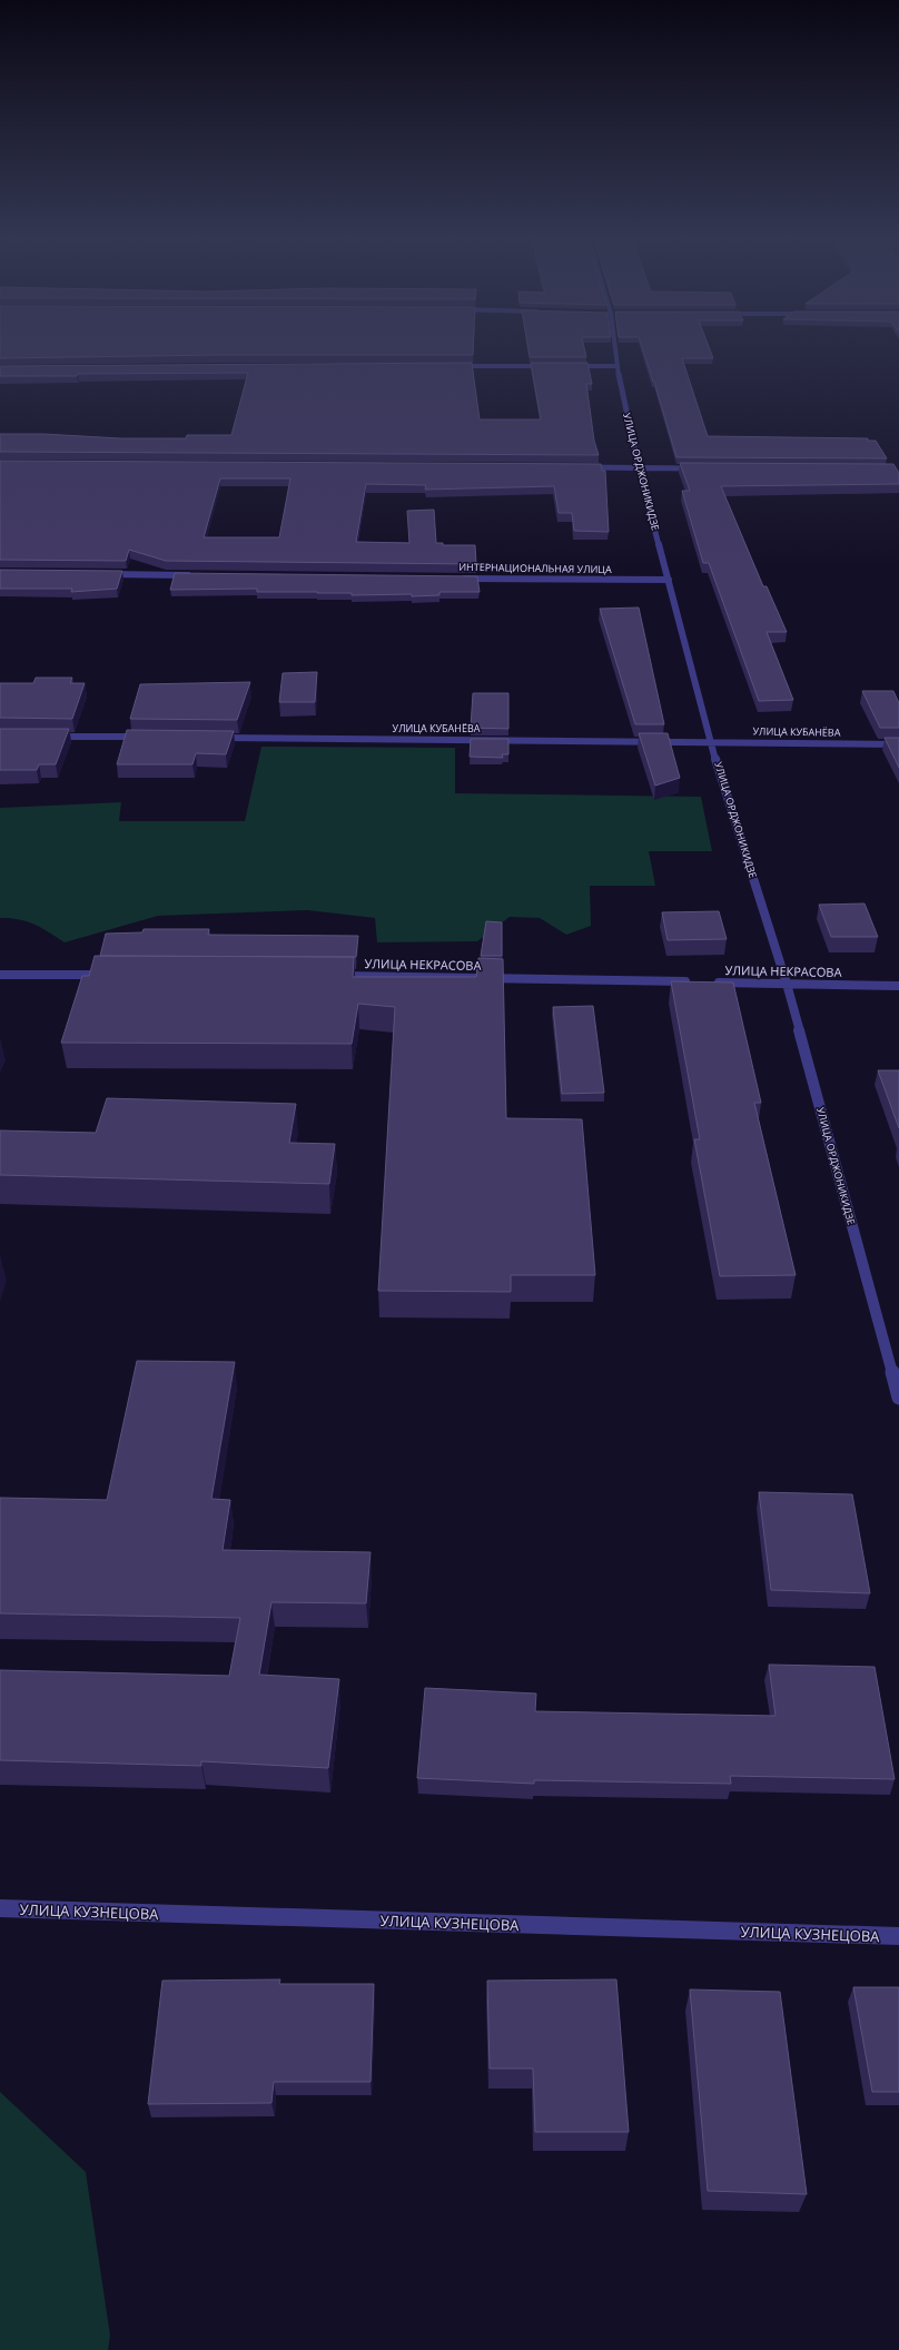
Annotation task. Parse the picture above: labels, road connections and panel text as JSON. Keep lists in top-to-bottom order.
{
  "streets": {
    "street": [
      "УЛИЦА ОРДЖОНИКИДЗЕ",
      "ИНТЕРНАЦИОНАЛЬНАЯ УЛИЦА",
      "УЛИЦА КУБАНЁВА",
      "УЛИЦА НЕКРАСОВА",
      "УЛИЦА КУЗНЕЦОВА"
    ]
  },
  "crossings": [
    ["УЛИЦА ОРДЖОНИКИДЗЕ", "ИНТЕРНАЦИОНАЛЬНАЯ УЛИЦА"],
    ["УЛИЦА ОРДЖОНИКИДЗЕ", "УЛИЦА КУБАНЁВА"],
    ["УЛИЦА ОРДЖОНИКИДЗЕ", "УЛИЦА НЕКРАСОВА"]
  ]
}
